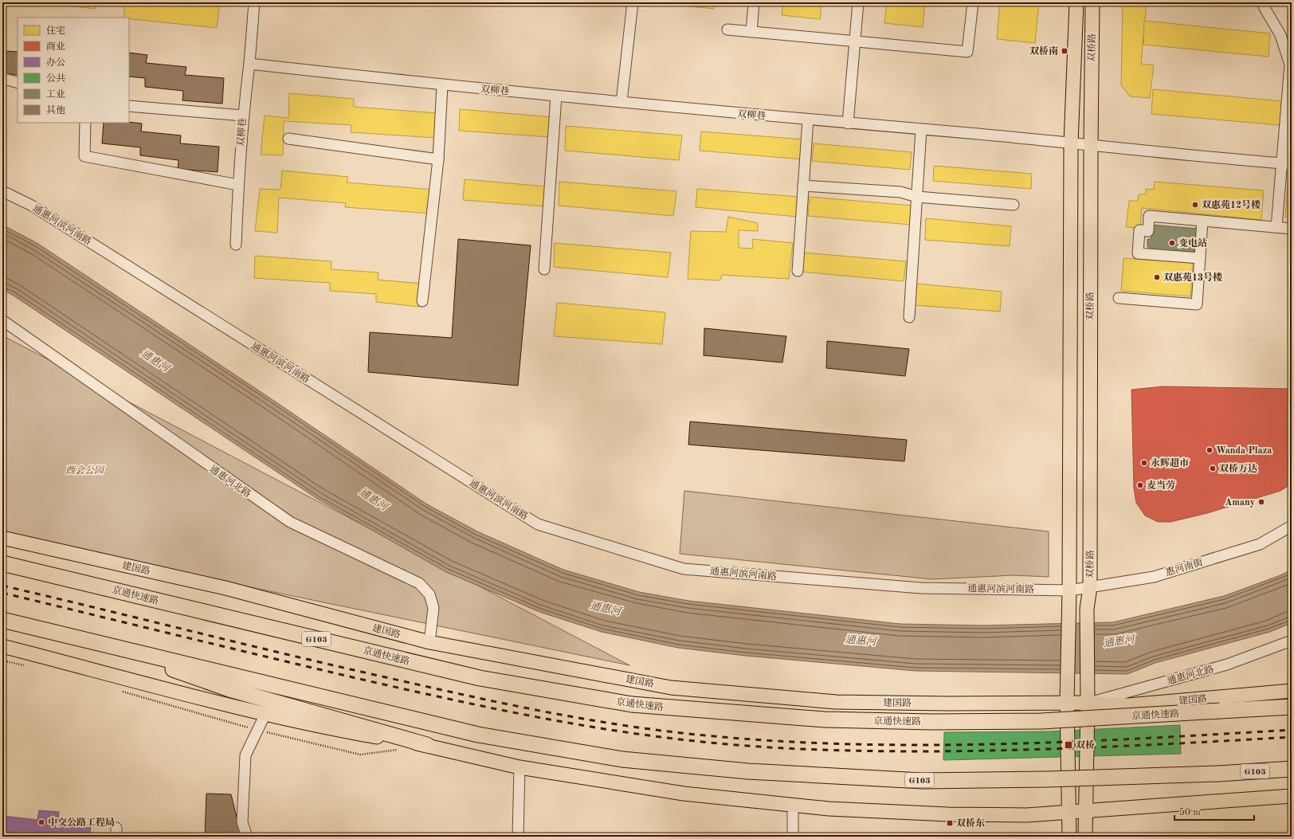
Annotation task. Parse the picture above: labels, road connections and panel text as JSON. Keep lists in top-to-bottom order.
{
  "streets": {
    "highway": ["京通快速路", "G103"],
    "main road": ["双桥路", "建国路"],
    "street": [
      "双柳巷",
      "通惠河滨河南路",
      "通惠河北路",
      "惠河南街"
    ]
  },
  "crossings": [
    ["双桥路", "双柳巷"],
    ["双桥路", "通惠河滨河南路"],
    ["双桥路", "通惠河北路"],
    ["双桥路", "惠河南街"],
    ["双桥路", "建国路"],
    ["通惠河滨河南路", "惠河南街"],
    ["通惠河北路", "建国路"]
  ],
  "water": ["通惠河"],
  "parks": ["西会公园"],
  "places": {
    "transit": ["双桥南", "双桥", "双桥东"],
    "other": [
      "双惠苑12号楼",
      "变电站",
      "双惠苑13号楼",
      "Wanda Plaza",
      "永辉超市",
      "双桥万达",
      "麦当劳",
      "Amany",
      "中交公路工程局"
    ]
  },
  "legend": [
    "住宅",
    "商业",
    "办公",
    "公共",
    "工业",
    "其他"
  ],
  "scale_bar": "50 m"
}
